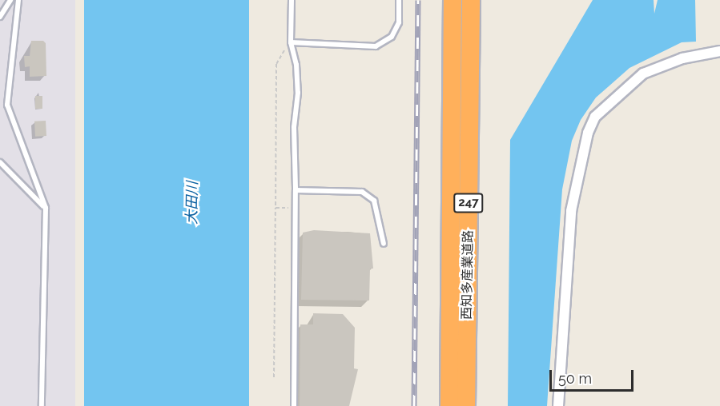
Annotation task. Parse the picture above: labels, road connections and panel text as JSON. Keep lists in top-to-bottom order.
{
  "streets": {
    "highway": ["247", "西知多産業道路"]
  },
  "water": ["大田川"],
  "scale_bar": "50 m"
}
